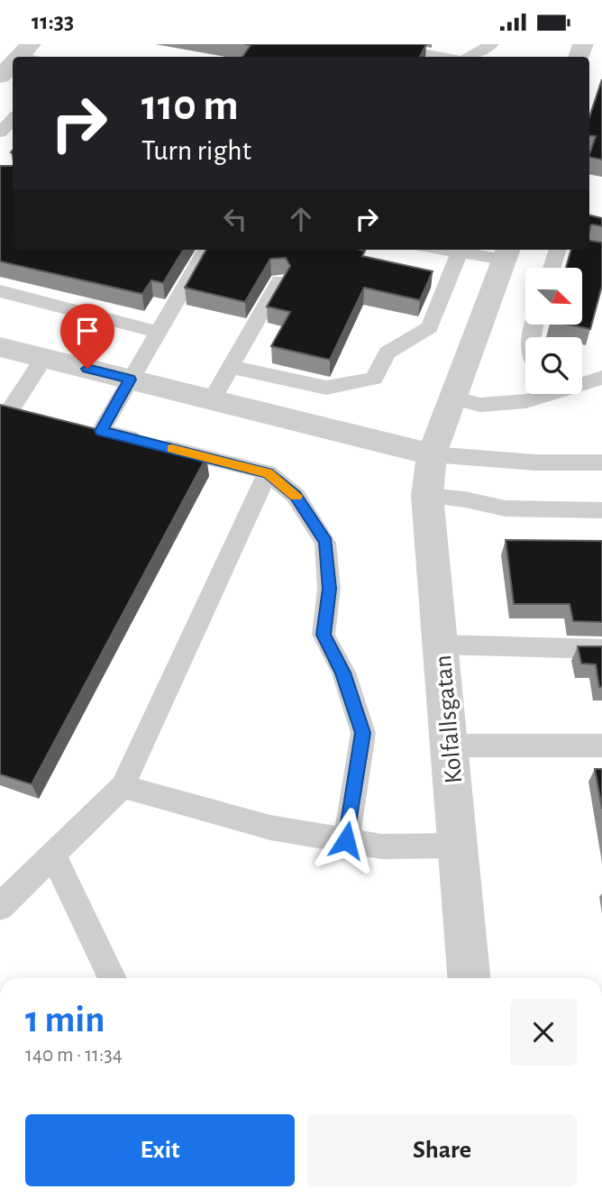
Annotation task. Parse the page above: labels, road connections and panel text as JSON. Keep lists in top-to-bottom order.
{
  "streets": {
    "street": ["Kolfallsgatan"]
  },
  "north": "bottom right",
  "page": {
    "status": "11:33",
    "turn": ["110 m", "Turn right"],
    "heading": ["1 min", "140 m · 11:34"],
    "buttons": ["Exit", "Share"]
  }
}
